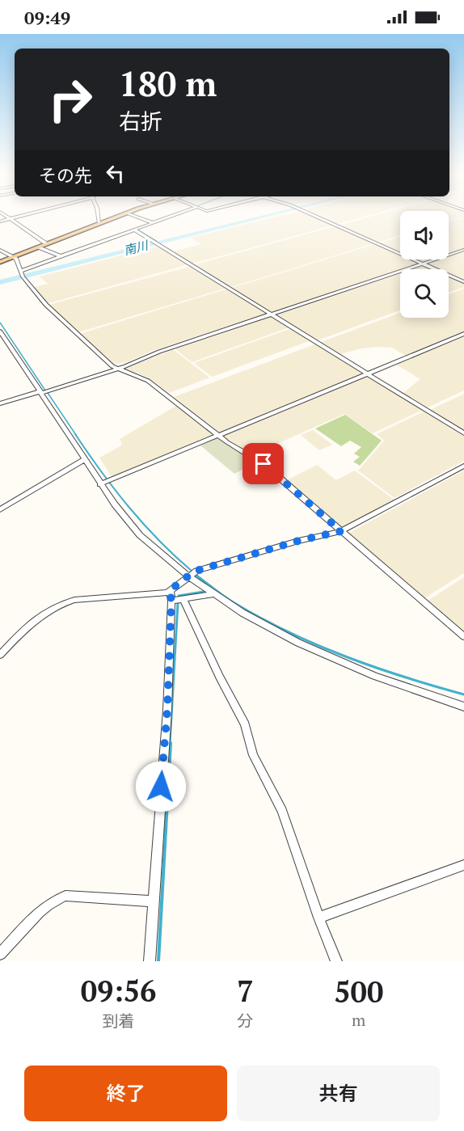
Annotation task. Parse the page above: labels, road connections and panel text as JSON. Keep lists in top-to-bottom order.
{
  "water": ["南川"],
  "page": {
    "status": "09:49",
    "turn": ["180 m", "右折"],
    "then": "その先",
    "eta": [
      "09:56",
      "到着",
      "7",
      "分",
      "500",
      "m"
    ],
    "buttons": ["終了", "共有"]
  }
}
